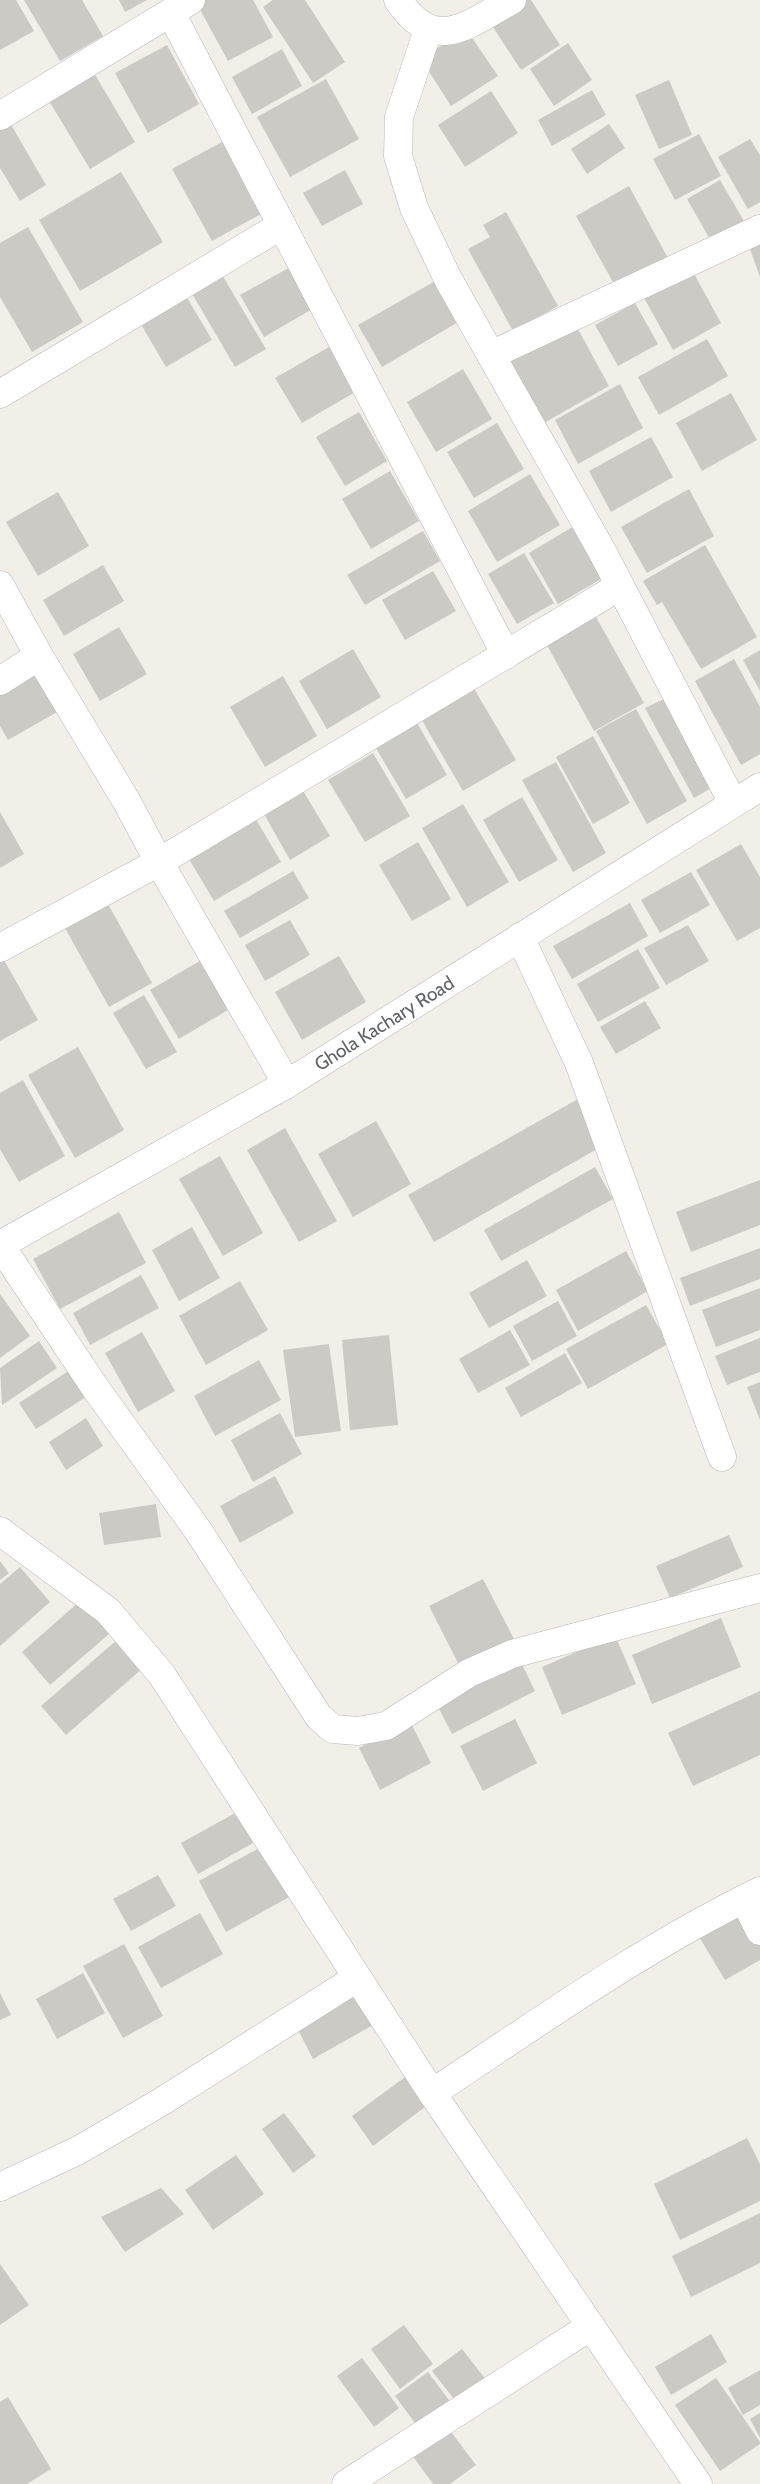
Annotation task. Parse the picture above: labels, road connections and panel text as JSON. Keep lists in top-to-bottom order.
{
  "streets": {
    "street": ["Ghola Kachary Road"]
  }
}
